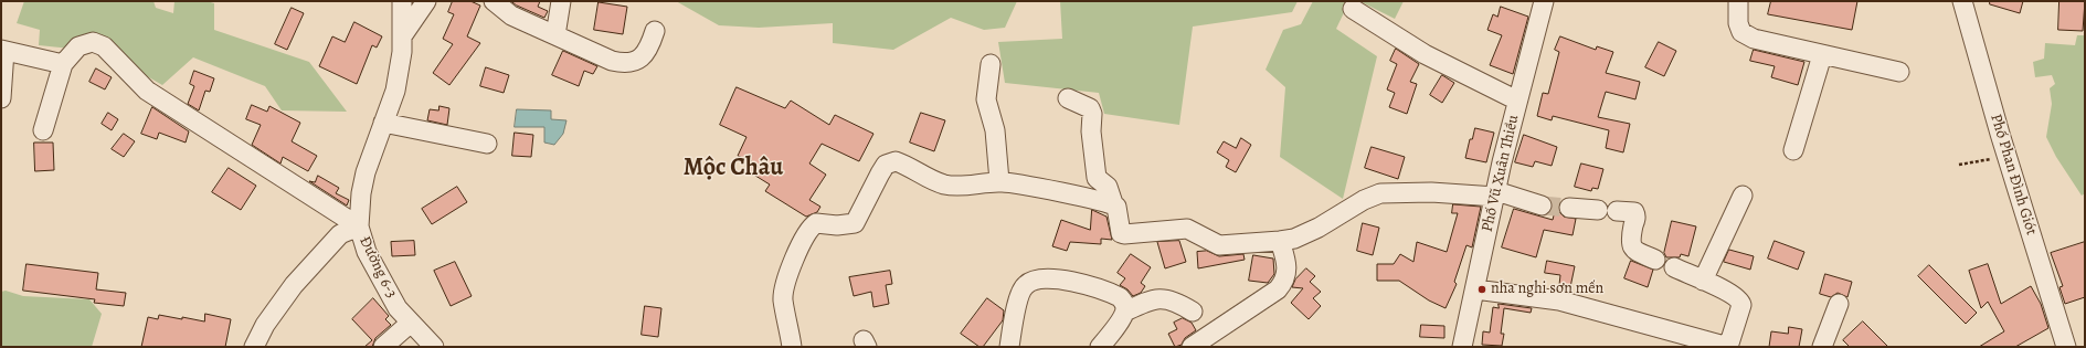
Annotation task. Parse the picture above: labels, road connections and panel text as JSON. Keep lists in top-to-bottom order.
{
  "streets": {
    "street": ["Phố Vũ Xuân Thiều", "Phố Phan Đình Giót", "Đường 6-3"]
  },
  "districts": ["Mộc Châu"],
  "places": ["nha nghi sơn mến"]
}
